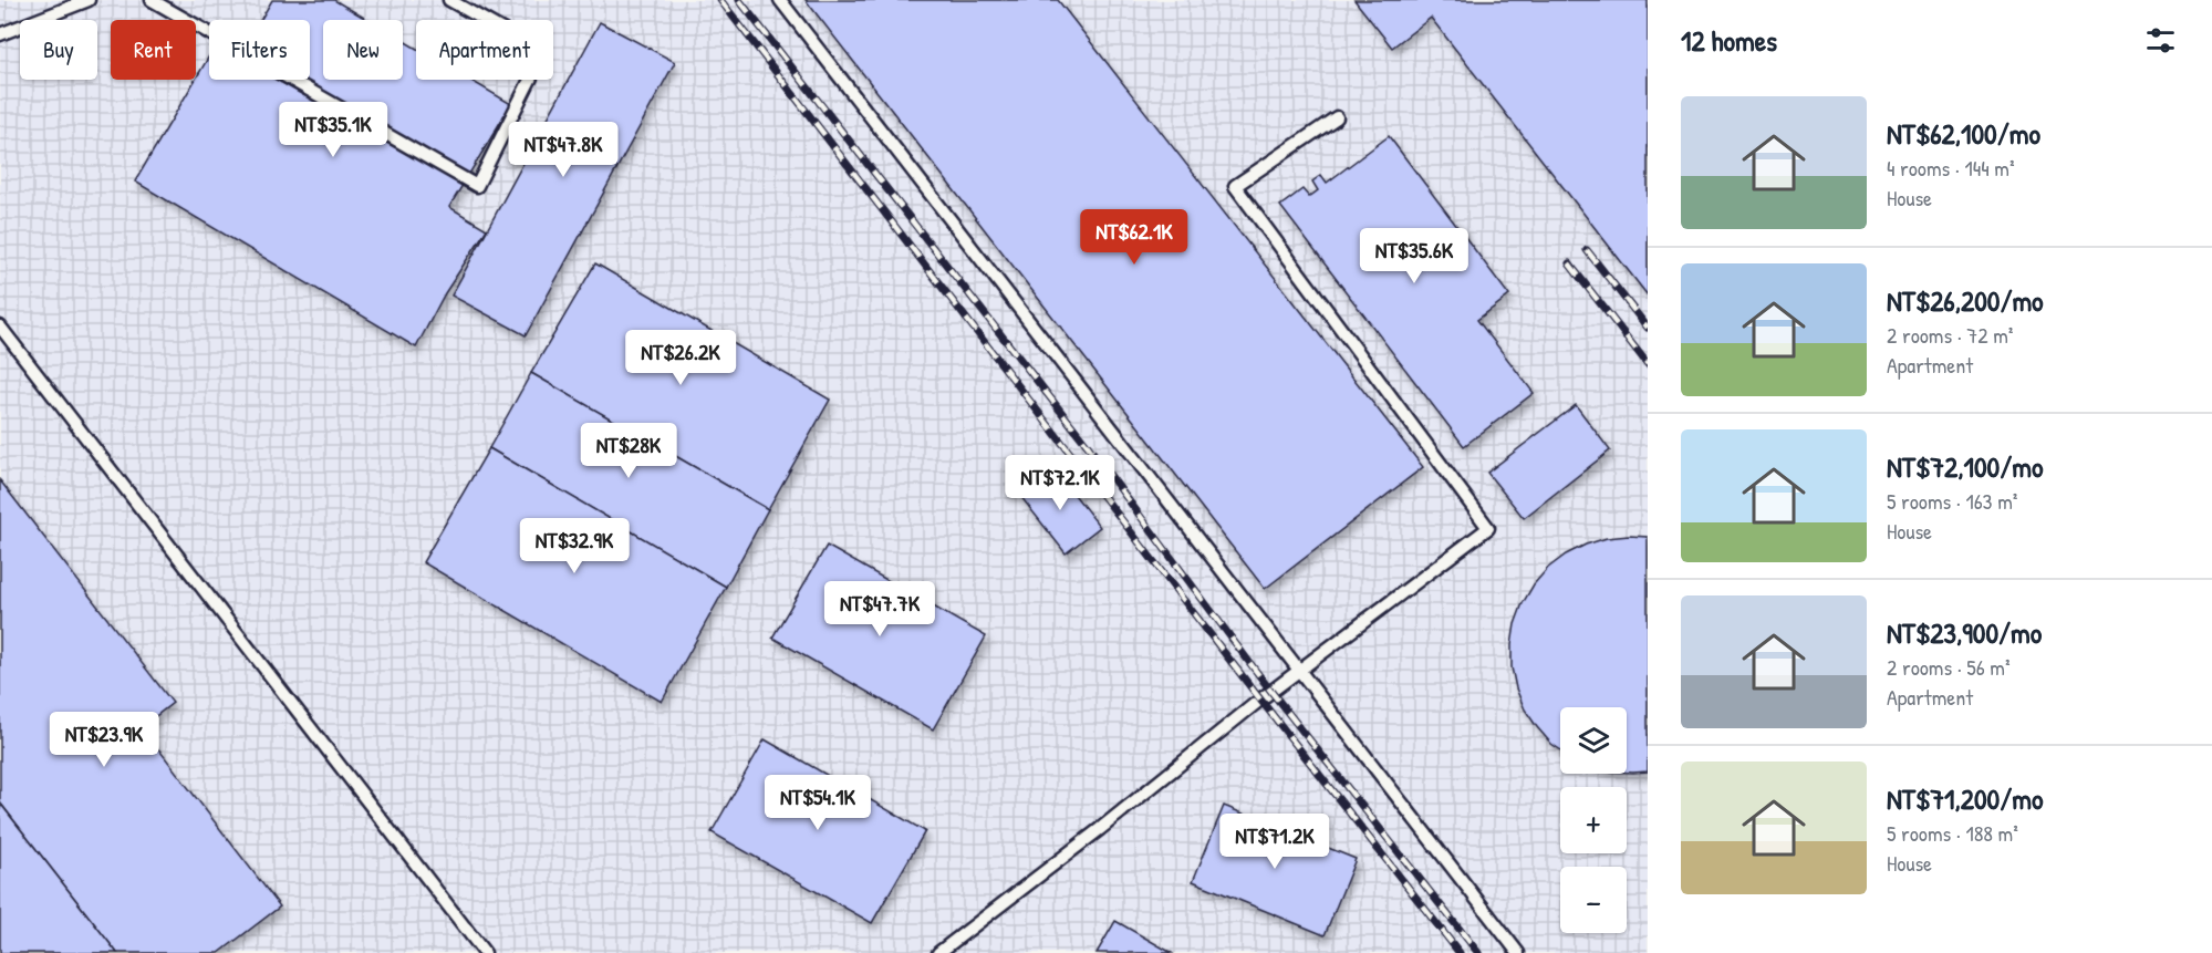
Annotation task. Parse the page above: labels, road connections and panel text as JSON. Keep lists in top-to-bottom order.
{
  "page": {
    "heading": "12 homes",
    "chip": [
      "Buy",
      "Rent",
      "Filters",
      "New",
      "Apartment"
    ],
    "list": [
      {
        "name": "NT$62,100/mo",
        "note": "4 rooms · 144 m² · House"
      },
      {
        "name": "NT$26,200/mo",
        "note": "2 rooms · 72 m² · Apartment"
      },
      {
        "name": "NT$72,100/mo",
        "note": "5 rooms · 163 m² · House"
      },
      {
        "name": "NT$23,900/mo",
        "note": "2 rooms · 56 m² · Apartment"
      },
      {
        "name": "NT$71,200/mo",
        "note": "5 rooms · 188 m² · House"
      }
    ],
    "price": [
      "NT$35.1K",
      "NT$47.8K",
      "NT$62.1K",
      "NT$35.6K",
      "NT$26.2K",
      "NT$28K",
      "NT$72.1K",
      "NT$32.9K",
      "NT$47.7K",
      "NT$23.9K",
      "NT$54.1K",
      "NT$71.2K"
    ],
    "map_buttons": ["+", "−"]
  }
}
